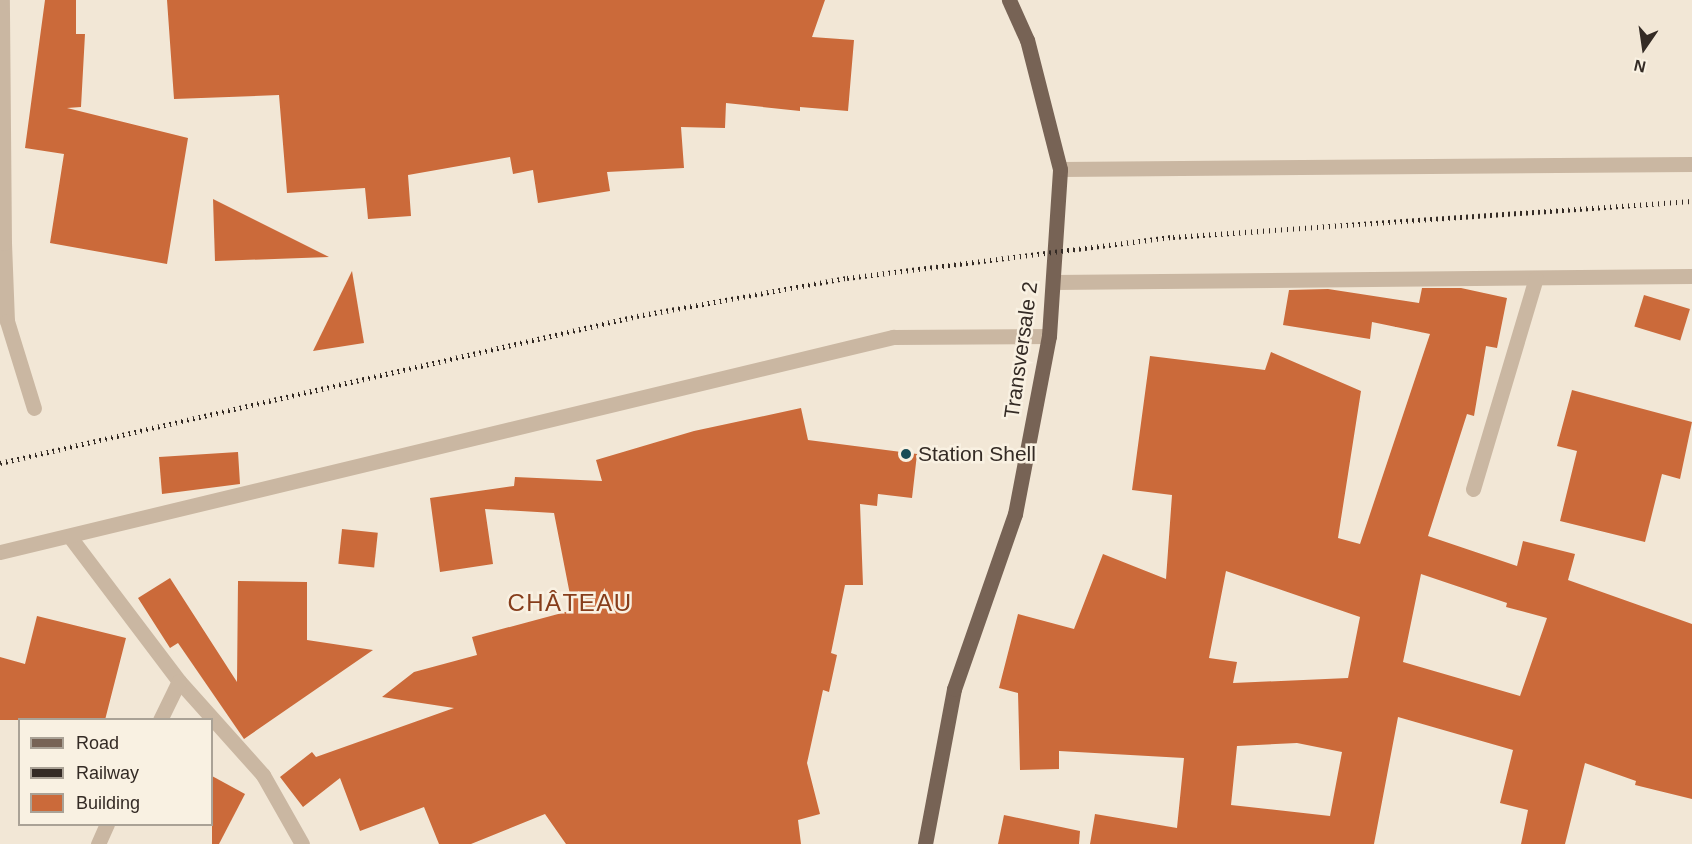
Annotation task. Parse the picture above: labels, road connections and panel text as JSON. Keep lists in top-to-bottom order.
{
  "streets": {
    "main road": ["Transversale 2"]
  },
  "districts": ["CHÂTEAU"],
  "places": ["Station Shell"],
  "legend": ["Road", "Railway", "Building"],
  "north": "bottom"
}
